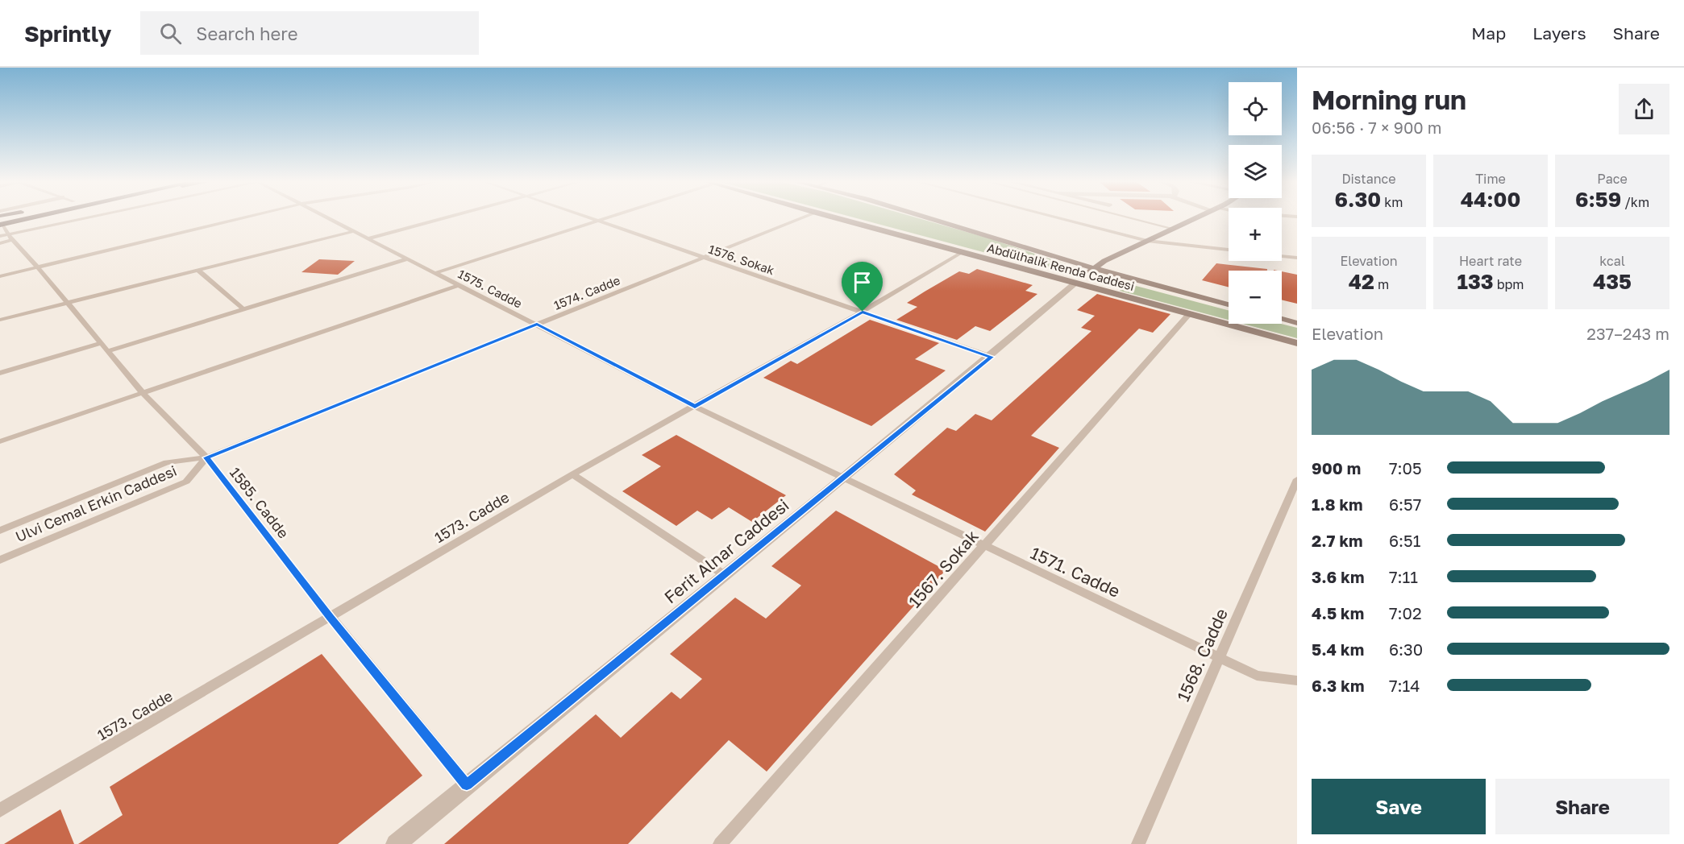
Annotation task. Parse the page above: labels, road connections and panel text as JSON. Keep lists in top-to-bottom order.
{
  "streets": {
    "main road": ["Abdülhalik Renda Caddesi"],
    "street": ["Ferit Alnar Caddesi"],
    "lane": [
      "1576. Sokak",
      "1575. Cadde",
      "1574. Cadde",
      "1585. Cadde",
      "Ulvi Cemal Erkin Caddesi",
      "1573. Cadde",
      "1567. Sokak",
      "1571. Cadde",
      "1568. Cadde"
    ]
  },
  "crossings": [
    ["1576. Sokak", "1574. Cadde"],
    ["1576. Sokak", "1573. Cadde"],
    ["1576. Sokak", "Ferit Alnar Caddesi"],
    ["Abdülhalik Renda Caddesi", "1573. Cadde"],
    ["Abdülhalik Renda Caddesi", "Ferit Alnar Caddesi"],
    ["Abdülhalik Renda Caddesi", "1567. Sokak"],
    ["1575. Cadde", "1574. Cadde"],
    ["1575. Cadde", "1573. Cadde"],
    ["1575. Cadde", "Ferit Alnar Caddesi"],
    ["1575. Cadde", "1571. Cadde"],
    ["1574. Cadde", "1585. Cadde"],
    ["1574. Cadde", "Ulvi Cemal Erkin Caddesi"],
    ["1585. Cadde", "Ulvi Cemal Erkin Caddesi"],
    ["1585. Cadde", "1573. Cadde"],
    ["1585. Cadde", "Ferit Alnar Caddesi"],
    ["Ferit Alnar Caddesi", "1571. Cadde"],
    ["1567. Sokak", "1571. Cadde"],
    ["1571. Cadde", "1568. Cadde"]
  ],
  "page": {
    "header": "Sprintly",
    "search": "Search here",
    "nav": ["Map", "Layers", "Share"],
    "heading": ["Morning run", "06:56 · 7 × 900 m"],
    "map_buttons": ["+", "−"],
    "stats": [
      ["Distance", "6.30 km"],
      ["Time", "44:00"],
      ["Pace", "6:59 /km"],
      ["Elevation", "42 m"],
      ["Heart rate", "133 bpm"],
      ["kcal", "435"]
    ],
    "chart": ["Elevation", "237–243 m"],
    "list": [
      {
        "name": "900 m",
        "note": "7:05"
      },
      {
        "name": "1.8 km",
        "note": "6:57"
      },
      {
        "name": "2.7 km",
        "note": "6:51"
      },
      {
        "name": "3.6 km",
        "note": "7:11"
      },
      {
        "name": "4.5 km",
        "note": "7:02"
      },
      {
        "name": "5.4 km",
        "note": "6:30"
      },
      {
        "name": "6.3 km",
        "note": "7:14"
      }
    ],
    "buttons": ["Save", "Share"]
  }
}
